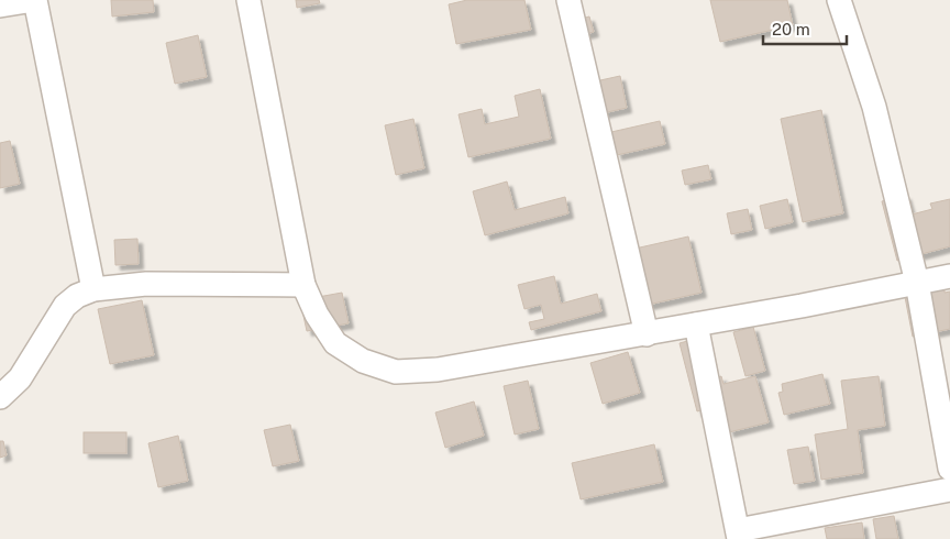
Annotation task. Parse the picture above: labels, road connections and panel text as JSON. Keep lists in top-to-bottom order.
{
  "scale_bar": "20 m"
}
